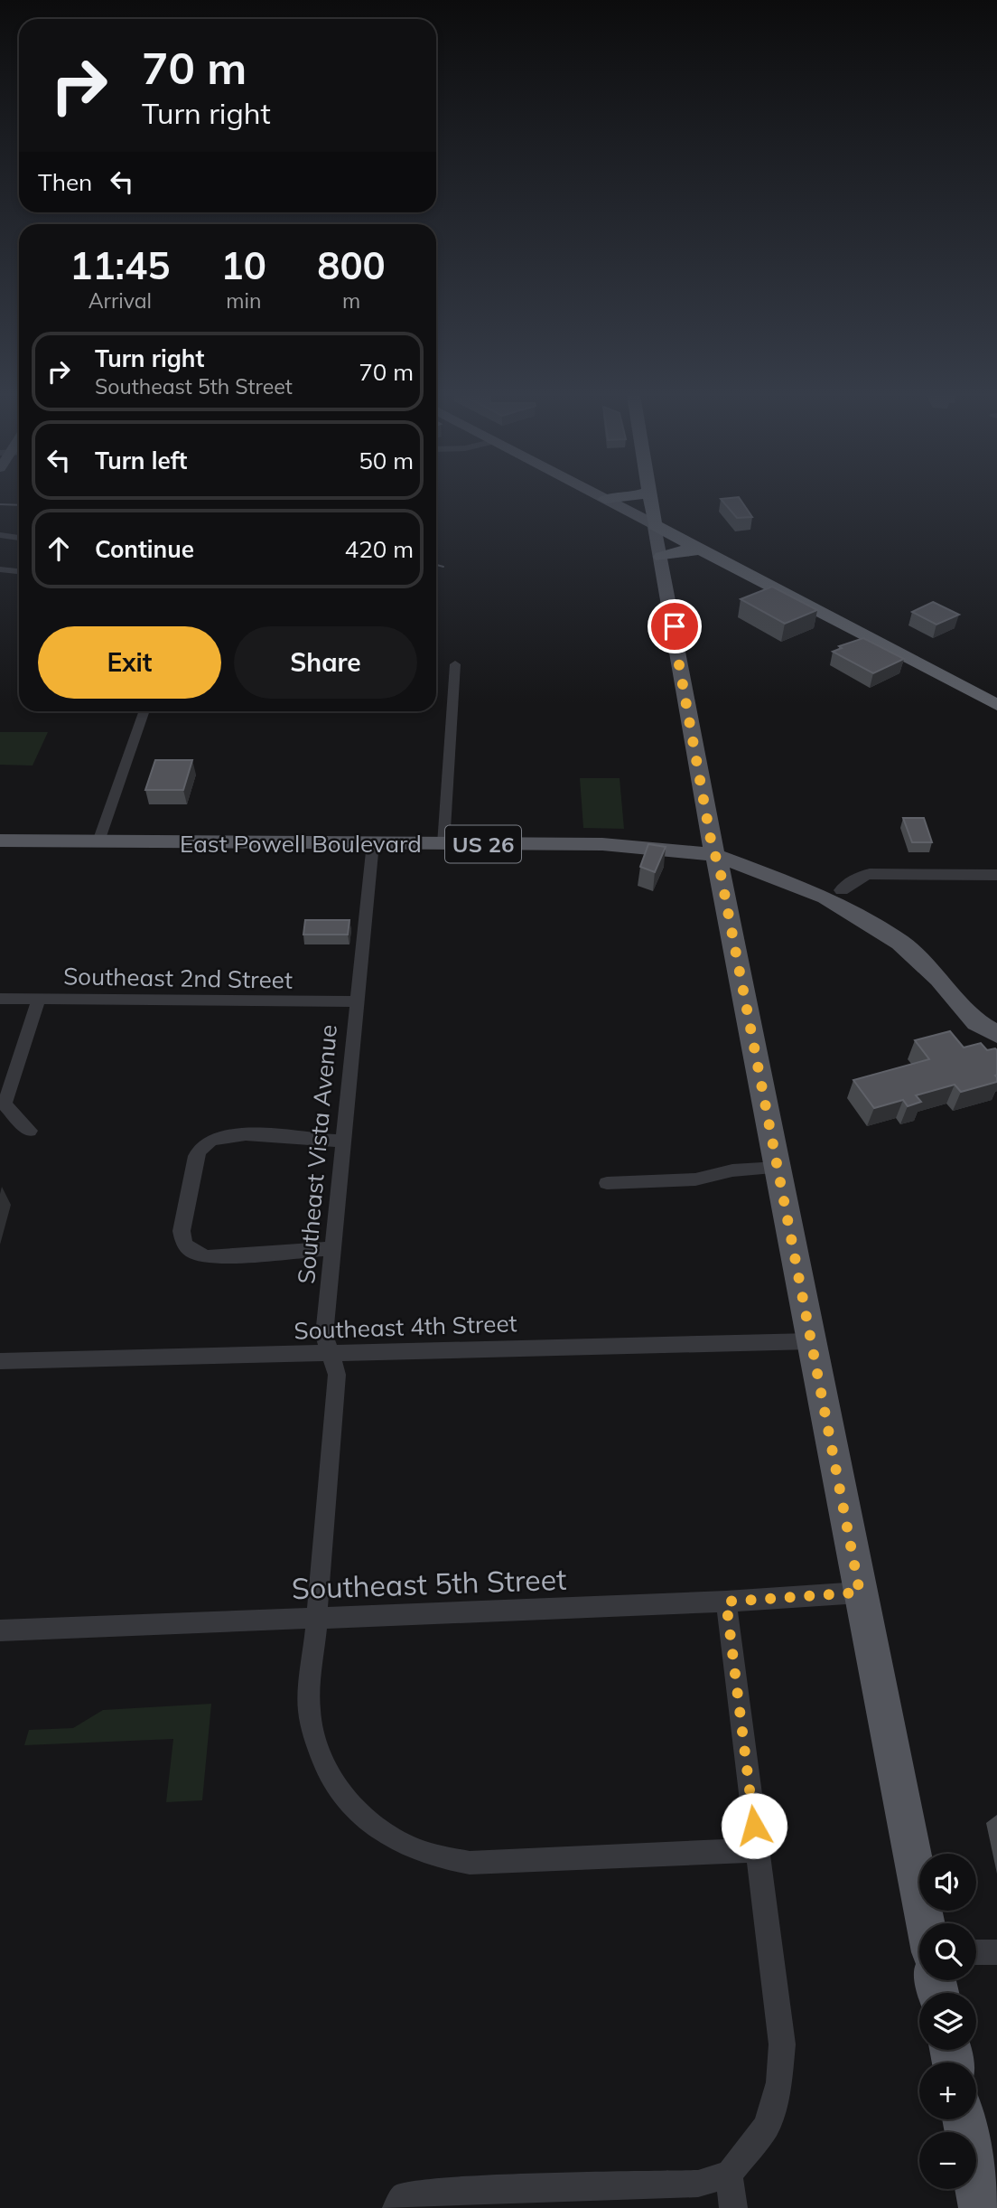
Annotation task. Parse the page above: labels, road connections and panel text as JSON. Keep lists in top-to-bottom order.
{
  "streets": {
    "main road": ["East Powell Boulevard", "US 26"],
    "street": [
      "Southeast 2nd Street",
      "Southeast Vista Avenue",
      "Southeast 4th Street",
      "Southeast 5th Street"
    ]
  },
  "crossings": [
    ["East Powell Boulevard", "Southeast Vista Avenue"],
    ["Southeast 2nd Street", "Southeast Vista Avenue"],
    ["Southeast Vista Avenue", "Southeast 4th Street"],
    ["Southeast Vista Avenue", "Southeast 5th Street"]
  ],
  "page": {
    "turn": ["70 m", "Turn right"],
    "then": "Then",
    "eta": [
      "11:45",
      "Arrival",
      "10",
      "min",
      "800",
      "m"
    ],
    "list": [
      {
        "name": "Turn right",
        "note": "Southeast 5th Street",
        "value": "70 m"
      },
      {
        "name": "Turn left",
        "value": "50 m"
      },
      {
        "name": "Continue",
        "value": "420 m"
      }
    ],
    "buttons": ["Exit", "Share"],
    "map_buttons": ["+", "−"]
  }
}
